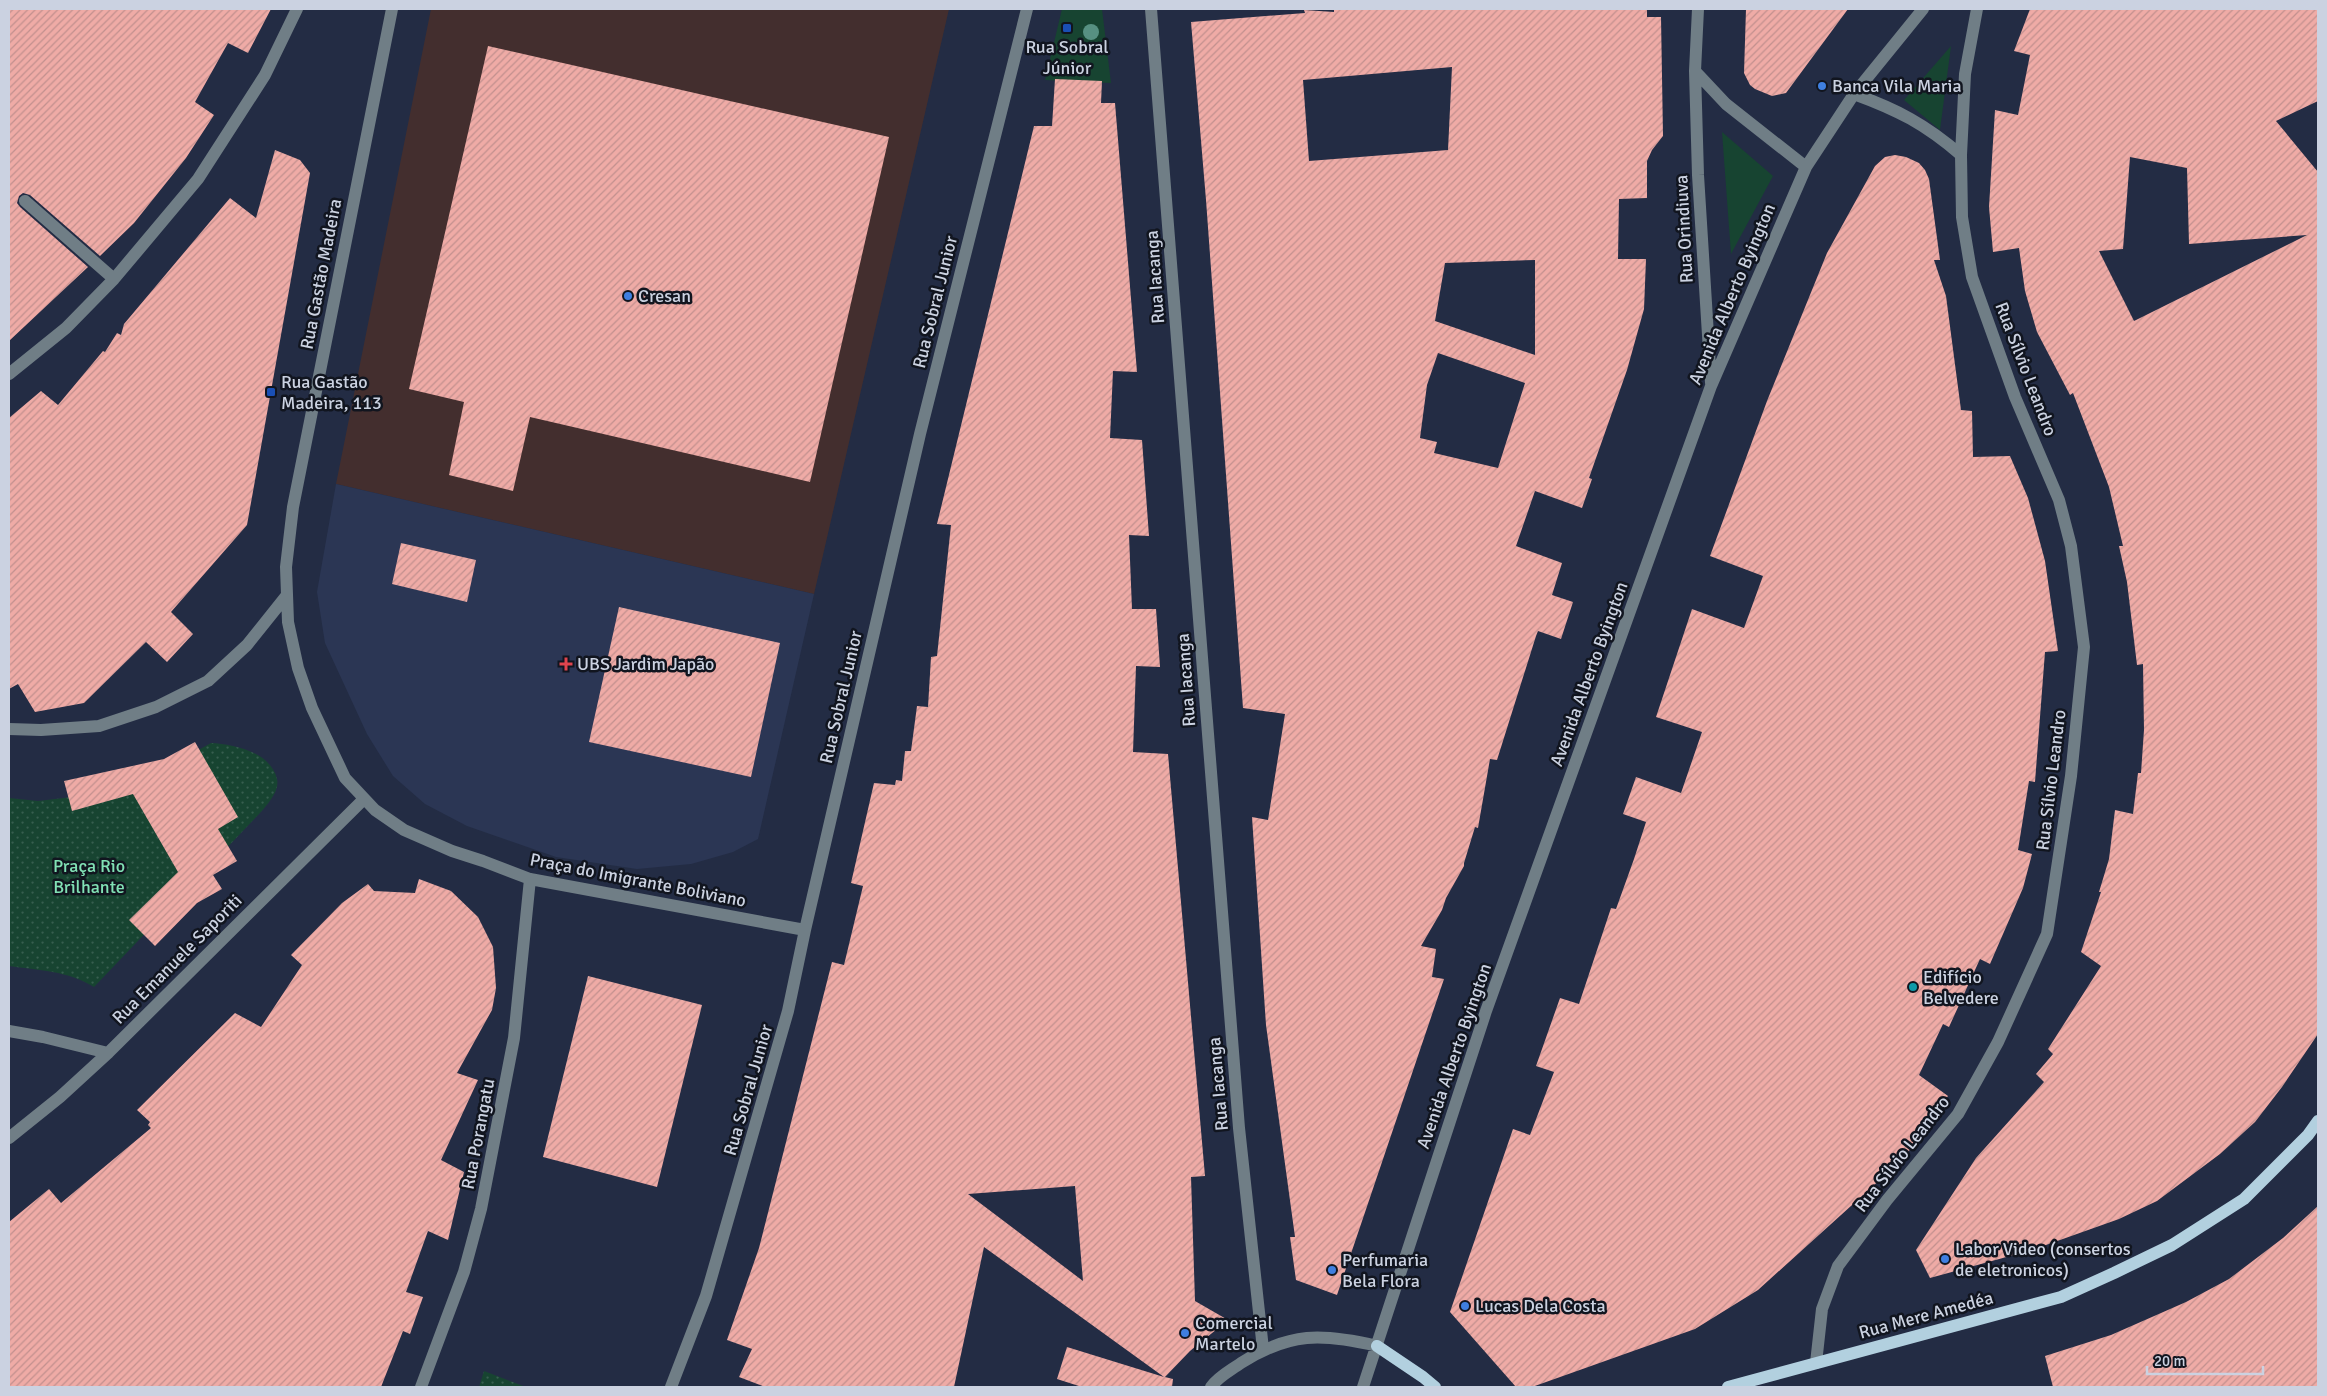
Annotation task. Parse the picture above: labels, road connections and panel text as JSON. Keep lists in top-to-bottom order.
{
  "streets": {
    "main road": ["Rua Mere Amedéa"],
    "street": [
      "Rua Orindiuva",
      "Rua Gastão Madeira",
      "Rua Iacanga",
      "Avenida Alberto Byington",
      "Rua Sobral Junior",
      "Rua Sílvio Leandro",
      "Praça do Imigrante Boliviano",
      "Rua Emanuele Saporiti",
      "Rua Porangatu"
    ]
  },
  "crossings": [
    ["Rua Orindiuva", "Avenida Alberto Byington"],
    ["Rua Gastão Madeira", "Praça do Imigrante Boliviano"],
    ["Rua Gastão Madeira", "Rua Emanuele Saporiti"],
    ["Rua Sobral Junior", "Praça do Imigrante Boliviano"],
    ["Rua Sílvio Leandro", "Rua Mere Amedéa"],
    ["Praça do Imigrante Boliviano", "Rua Emanuele Saporiti"],
    ["Praça do Imigrante Boliviano", "Rua Porangatu"]
  ],
  "parks": ["Praça Rio Brilhante"],
  "places": {
    "transit": ["Rua Sobral Júnior", "Rua Gastão Madeira, 113"],
    "other": [
      "Banca Vila Maria",
      "Cresan",
      "Edifício Belvedere",
      "Labor Video (consertos de eletronicos)",
      "Perfumaria Bela Flora",
      "Lucas Dela Costa",
      "Comercial Martelo"
    ],
    "health": ["UBS Jardim Japão"]
  },
  "scale_bar": "20 m"
}
